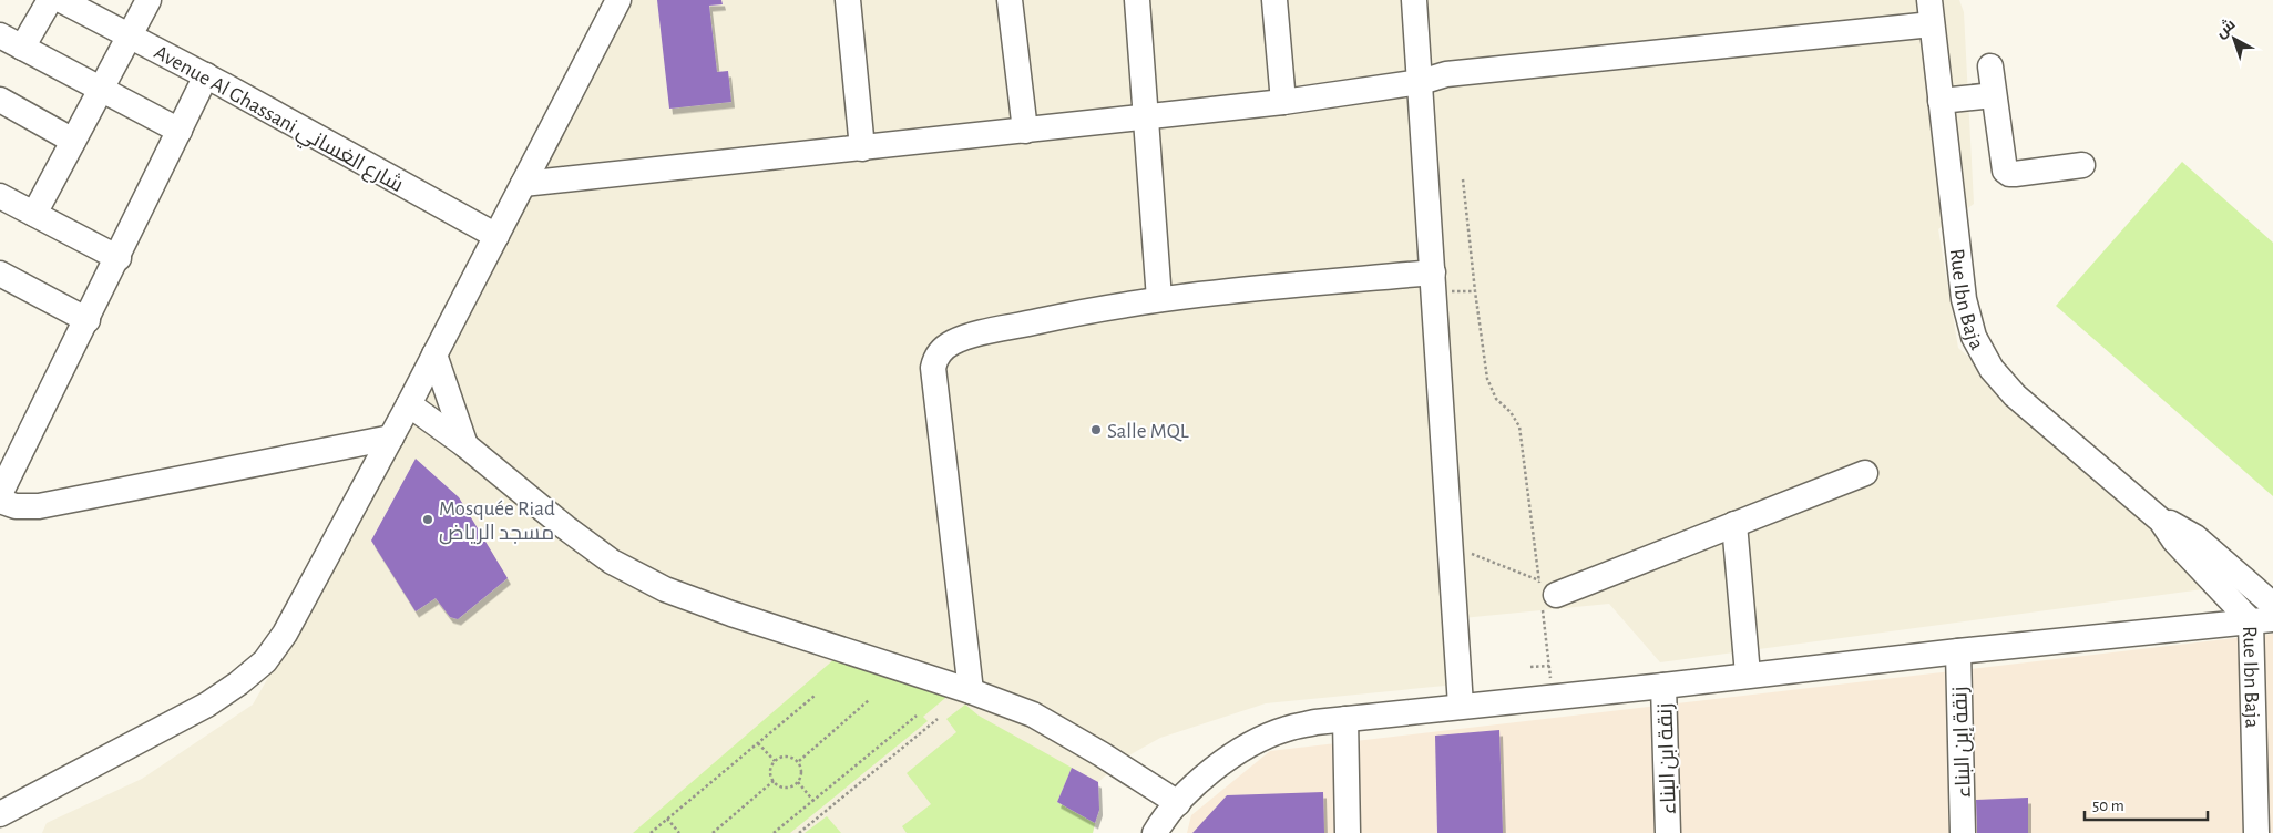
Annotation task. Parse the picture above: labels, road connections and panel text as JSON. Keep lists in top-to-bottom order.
{
  "streets": {
    "street": [
      "Avenue Al Ghassani شارع الغساني",
      "Rue Ibn Baja",
      "زنقة إبن البناء",
      "زنقة ابن البناء"
    ]
  },
  "places": ["Salle MQL", "Mosquée Riad مسجد الرياض"],
  "scale_bar": "50 m",
  "north": "top left"
}
